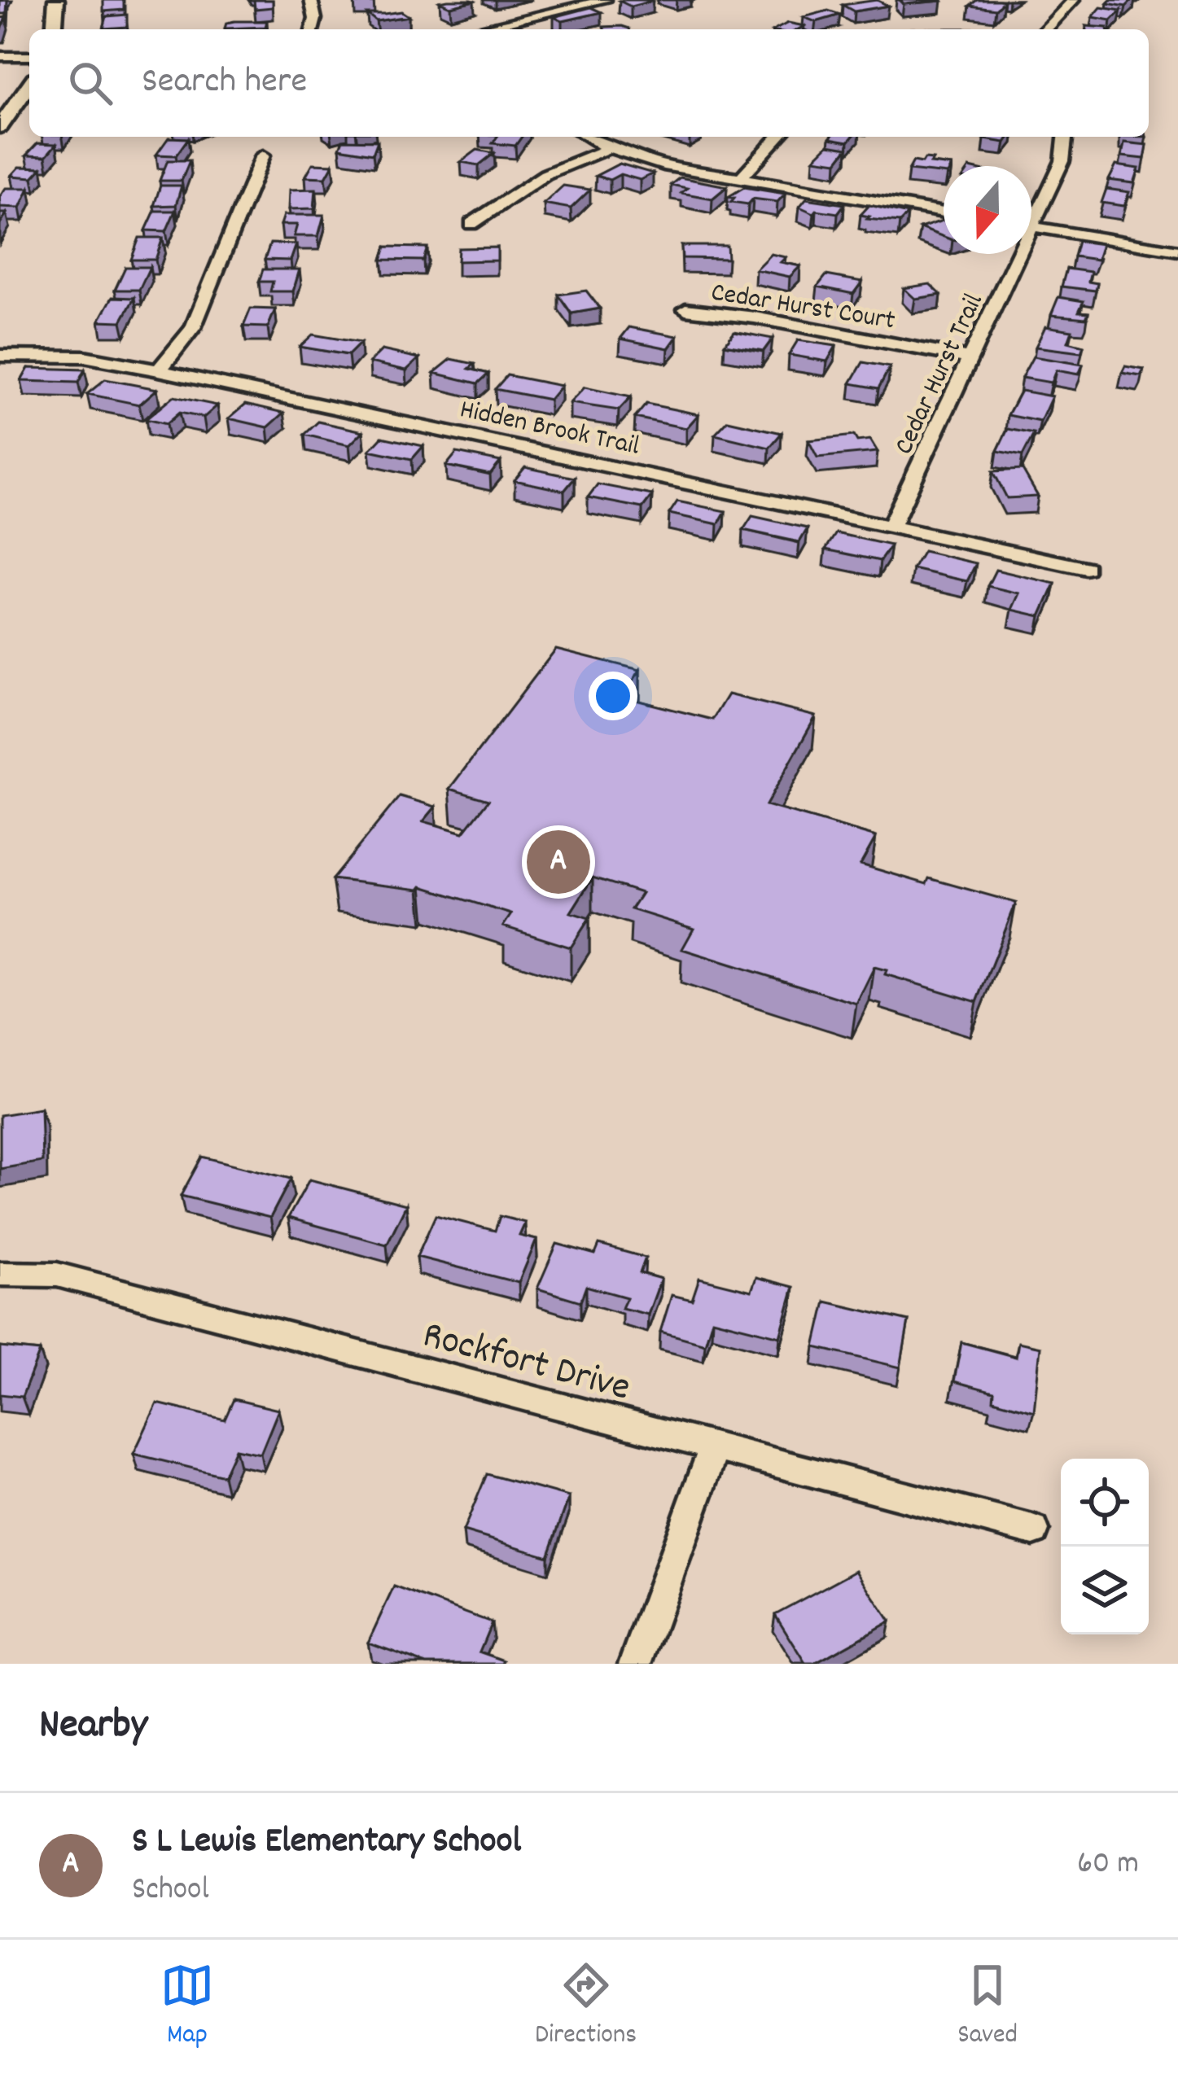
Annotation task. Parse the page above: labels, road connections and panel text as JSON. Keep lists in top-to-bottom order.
{
  "streets": {
    "street": [
      "Cedar Hurst Court",
      "Cedar Hurst Trail",
      "Hidden Brook Trail",
      "Rockfort Drive"
    ]
  },
  "crossings": [
    ["Cedar Hurst Court", "Cedar Hurst Trail"],
    ["Cedar Hurst Trail", "Hidden Brook Trail"]
  ],
  "north": "bottom",
  "page": {
    "search": "Search here",
    "pins": "A",
    "heading": "Nearby",
    "list": [
      {
        "mark": "A",
        "name": "S L Lewis Elementary School",
        "note": "School",
        "value": "60 m"
      }
    ],
    "nav": ["Map", "Directions", "Saved"]
  }
}
